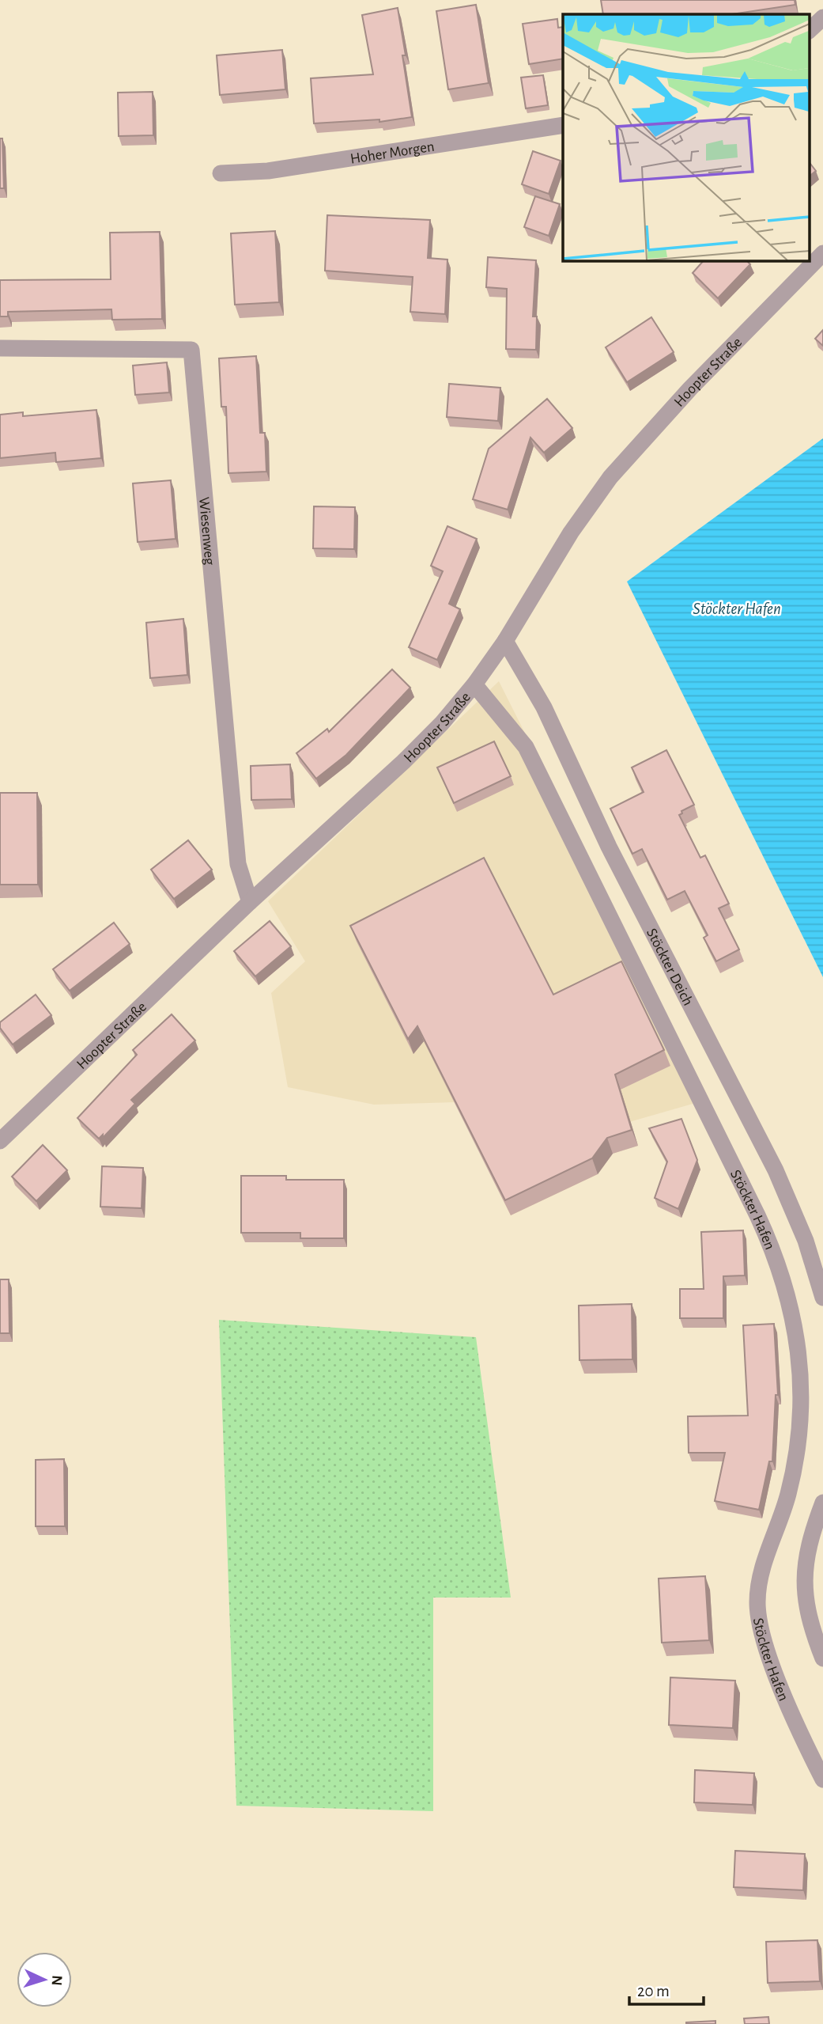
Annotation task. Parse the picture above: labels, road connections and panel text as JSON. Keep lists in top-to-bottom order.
{
  "streets": {
    "street": [
      "Hoher Morgen",
      "Hoopter Straße",
      "Wiesenweg",
      "Stöckter Deich",
      "Stöckter Hafen"
    ]
  },
  "crossings": [
    ["Hoopter Straße", "Wiesenweg"],
    ["Hoopter Straße", "Stöckter Deich"],
    ["Hoopter Straße", "Stöckter Hafen"]
  ],
  "water": ["Stöckter Hafen"],
  "scale_bar": "20 m",
  "north": "right"
}
